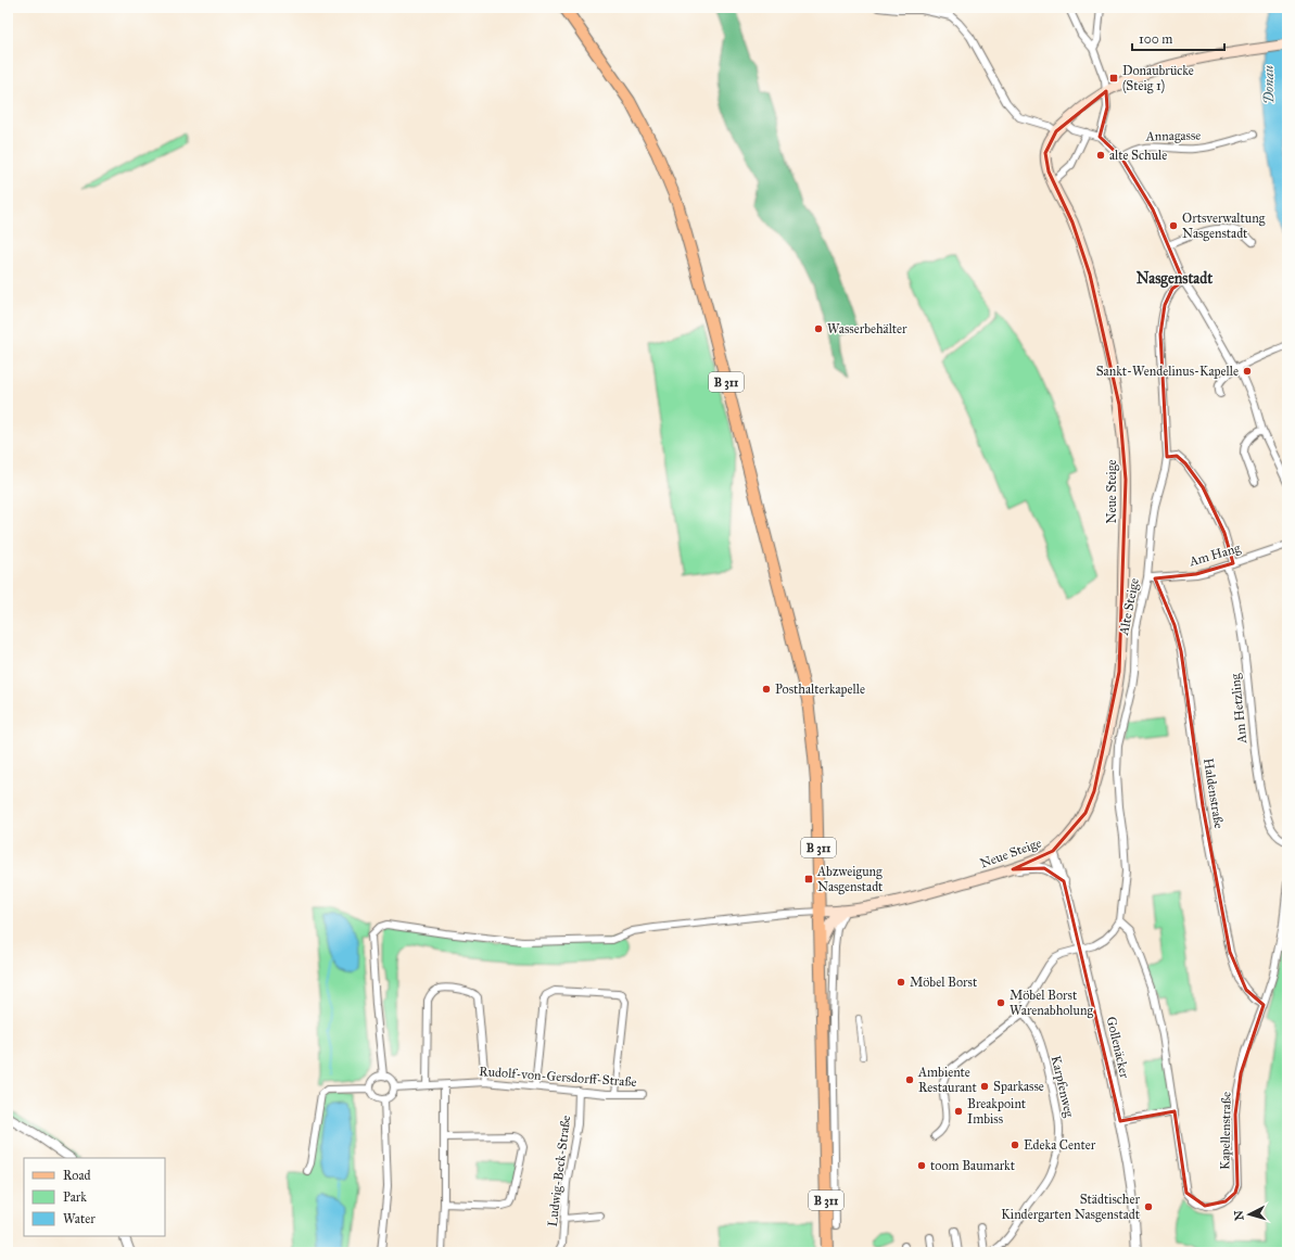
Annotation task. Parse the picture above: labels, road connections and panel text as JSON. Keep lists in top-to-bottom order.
{
  "streets": {
    "main road": ["B 311", "Neue Steige"],
    "street": [
      "Annagasse",
      "Am Hang",
      "Alte Steige",
      "Am Hetzling",
      "Haldenstraße",
      "Gollenäcker",
      "Rudolf-von-Gersdorff-Straße",
      "Karpfenweg",
      "Kapellenstraße",
      "Ludwig-Beck-Straße"
    ]
  },
  "crossings": [
    ["B 311", "Neue Steige"],
    ["Neue Steige", "Gollenäcker"],
    ["Am Hang", "Alte Steige"],
    ["Am Hang", "Am Hetzling"],
    ["Am Hang", "Haldenstraße"],
    ["Alte Steige", "Am Hetzling"],
    ["Alte Steige", "Kapellenstraße"],
    ["Haldenstraße", "Kapellenstraße"],
    ["Rudolf-von-Gersdorff-Straße", "Ludwig-Beck-Straße"]
  ],
  "districts": ["Nasgenstadt"],
  "water": ["Donau"],
  "places": {
    "transit": ["Donaubrücke (Steig 1)", "Abzweigung Nasgenstadt"],
    "other": [
      "alte Schule",
      "Ortsverwaltung Nasgenstadt",
      "Wasserbehälter",
      "Sankt-Wendelinus-Kapelle",
      "Posthalterkapelle",
      "Möbel Borst",
      "Möbel Borst Warenabholung",
      "Ambiente Restaurant",
      "Sparkasse",
      "Breakpoint Imbiss",
      "Edeka Center",
      "toom Baumarkt",
      "Städtischer Kindergarten Nasgenstadt"
    ]
  },
  "legend": ["Road", "Park", "Water"],
  "scale_bar": "100 m",
  "north": "left"
}
